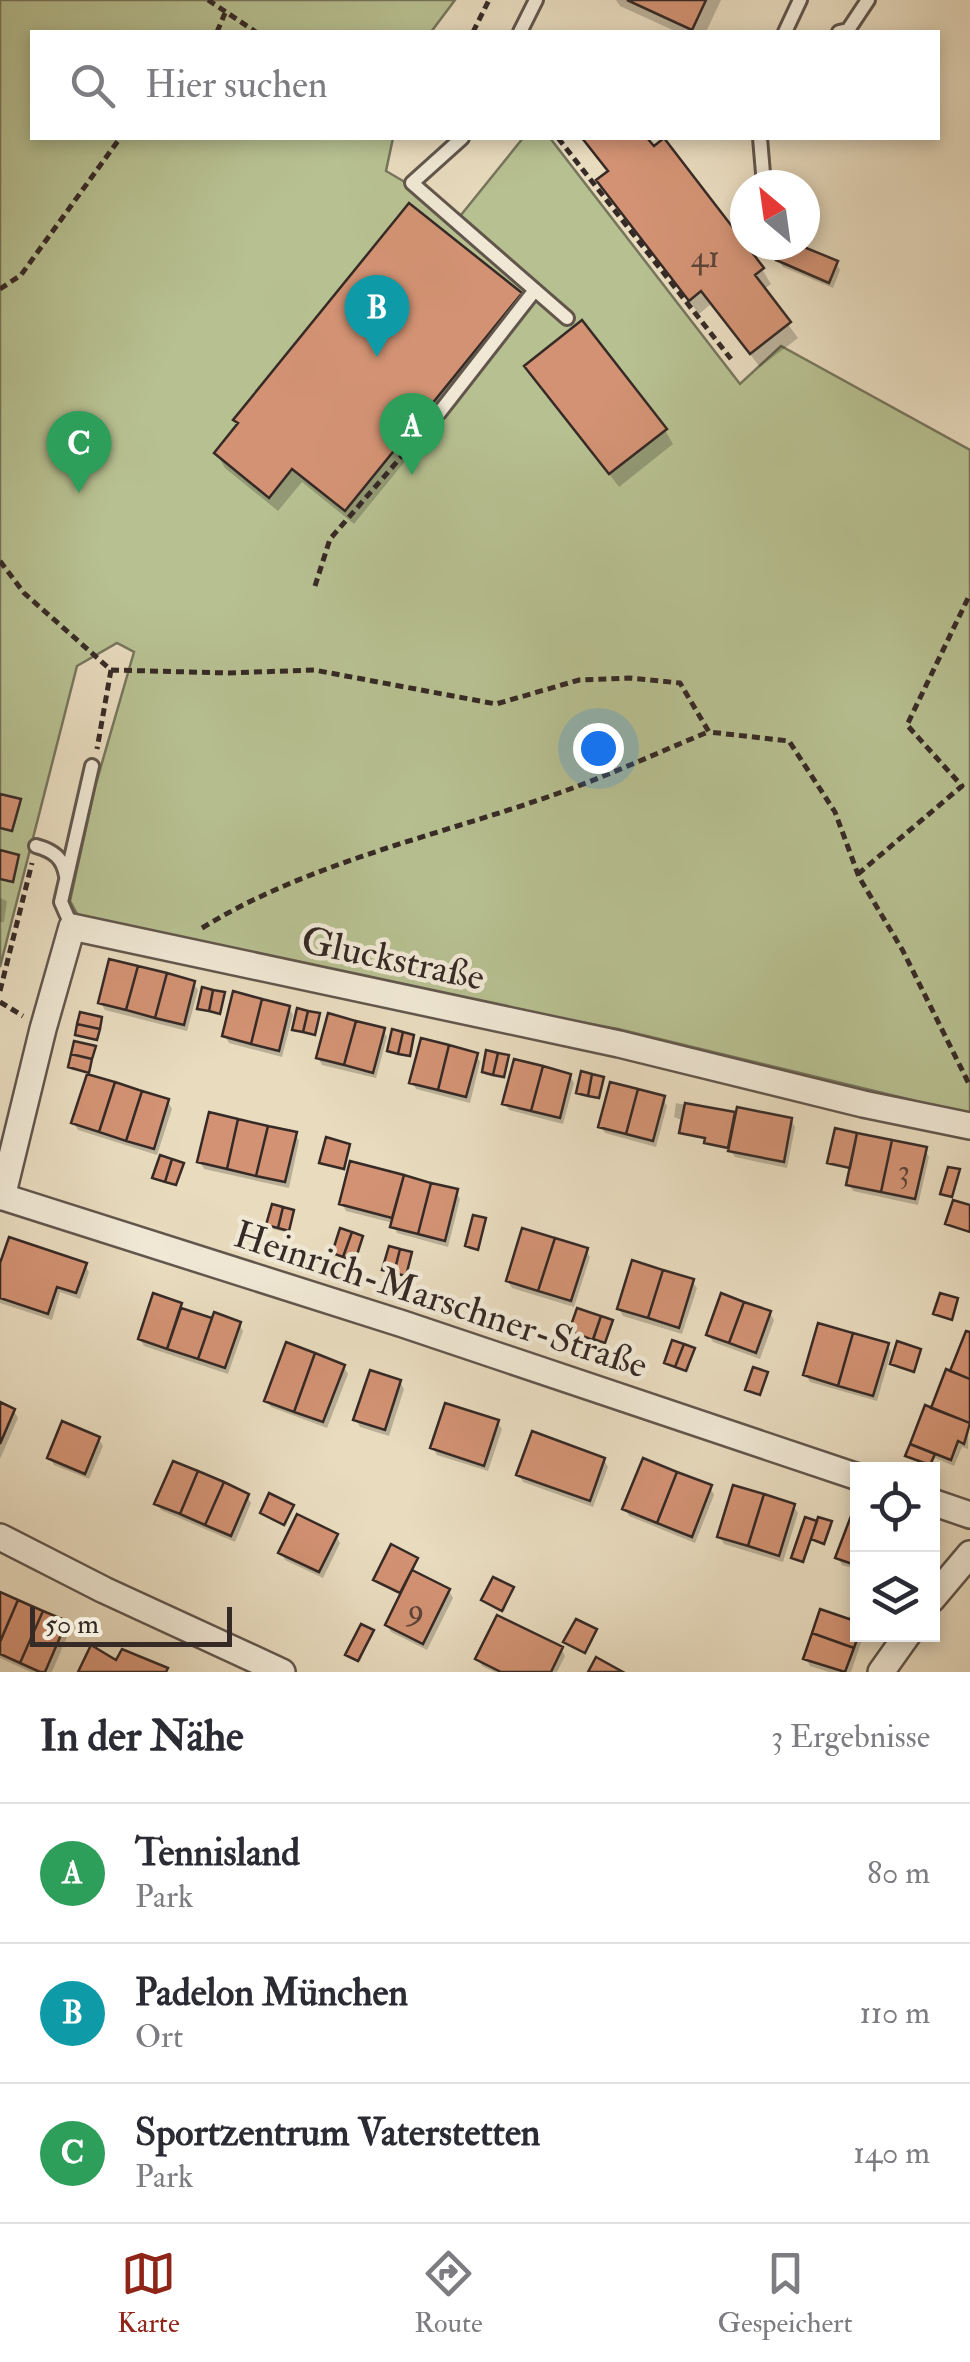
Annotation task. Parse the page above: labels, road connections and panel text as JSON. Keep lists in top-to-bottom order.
{
  "streets": {
    "street": ["Gluckstraße", "Heinrich-Marschner-Straße"]
  },
  "house_numbers": ["41", "3", "9"],
  "scale_bar": "50 m",
  "north": "top left",
  "page": {
    "search": "Hier suchen",
    "pins": ["B", "A", "C"],
    "scale": "50 m",
    "heading": ["In der Nähe", "3 Ergebnisse"],
    "list": [
      {
        "mark": "A",
        "name": "Tennisland",
        "note": "Park",
        "value": "80 m"
      },
      {
        "mark": "B",
        "name": "Padelon München",
        "note": "Ort",
        "value": "110 m"
      },
      {
        "mark": "C",
        "name": "Sportzentrum Vaterstetten",
        "note": "Park",
        "value": "140 m"
      }
    ],
    "nav": ["Karte", "Route", "Gespeichert"]
  }
}
